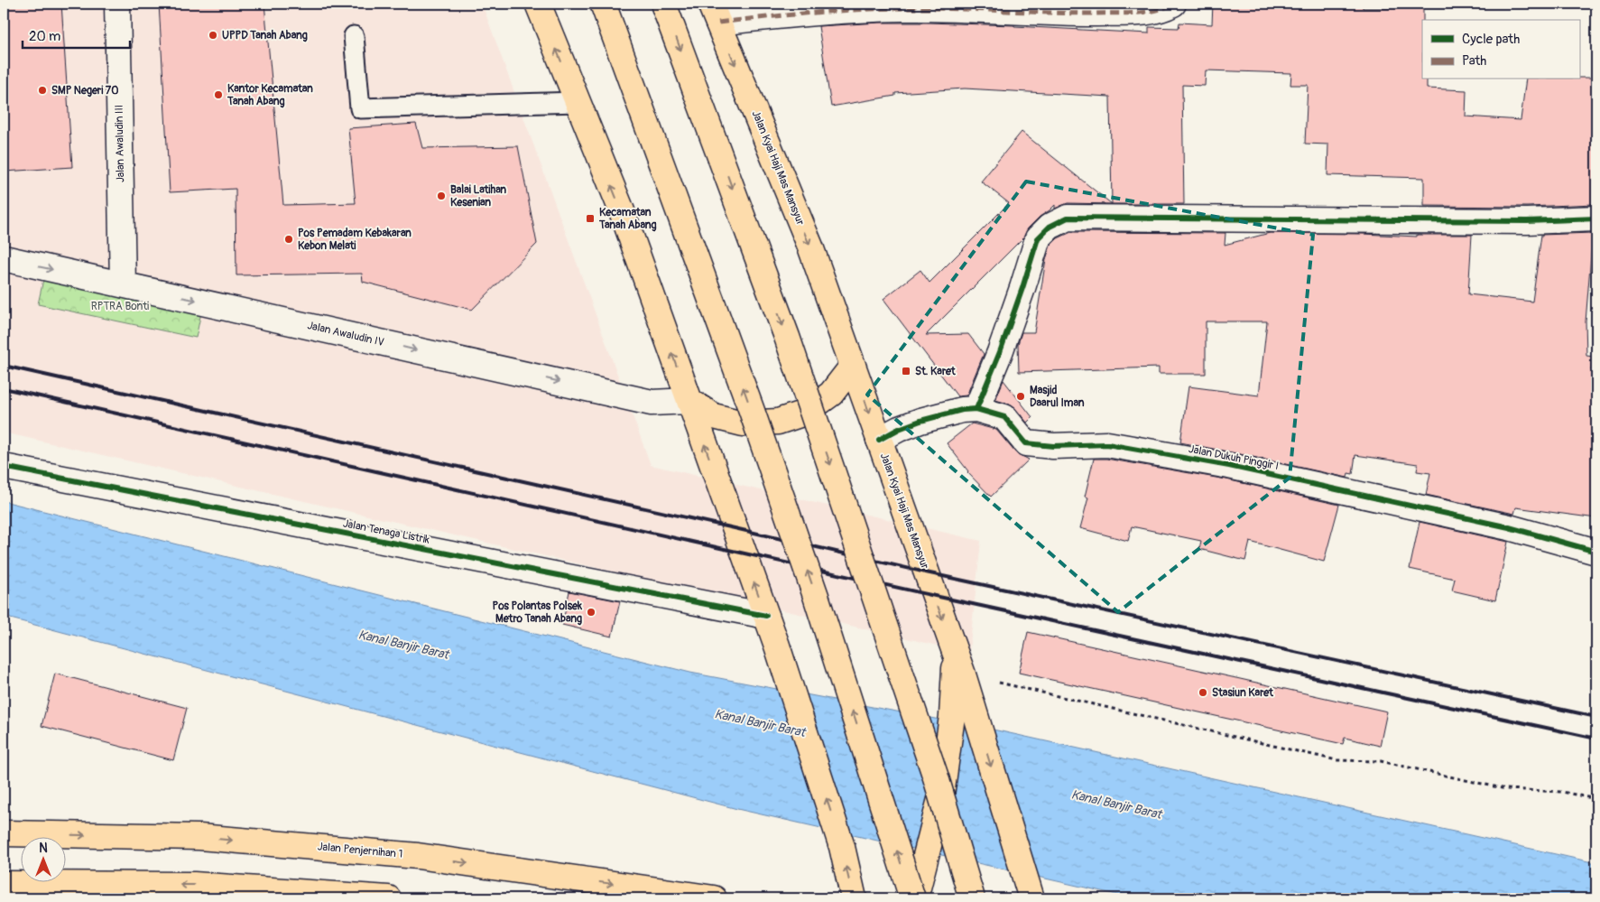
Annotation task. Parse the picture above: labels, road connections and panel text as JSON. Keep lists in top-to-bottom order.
{
  "streets": {
    "main road": ["Jalan Kyai Haji Mas Mansyur", "Jalan Penjernihan 1"],
    "street": [
      "Jalan Awaludin III",
      "Jalan Awaludin IV",
      "Jalan Dukuh Pinggir I",
      "Jalan Tenaga Listrik"
    ]
  },
  "crossings": [
    ["Jalan Awaludin III", "Jalan Awaludin IV"],
    ["Jalan Kyai Haji Mas Mansyur", "Jalan Dukuh Pinggir I"]
  ],
  "one_way": ["Jalan Awaludin IV"],
  "water": ["Kanal Banjir Barat"],
  "parks": ["RPTRA Bonti"],
  "places": {
    "other": [
      "UPPD Tanah Abang",
      "SMP Negeri 70",
      "Kantor Kecamatan Tanah Abang",
      "Balai Latihan Kesenian",
      "Pos Pemadam Kebakaran Kebon Melati",
      "Masjid Daarul Iman",
      "Pos Polantas Polsek Metro Tanah Abang",
      "Stasiun Karet"
    ],
    "transit": ["Kecamatan Tanah Abang", "St. Karet"]
  },
  "legend": ["Cycle path", "Path"],
  "scale_bar": "20 m",
  "north": "top"
}
